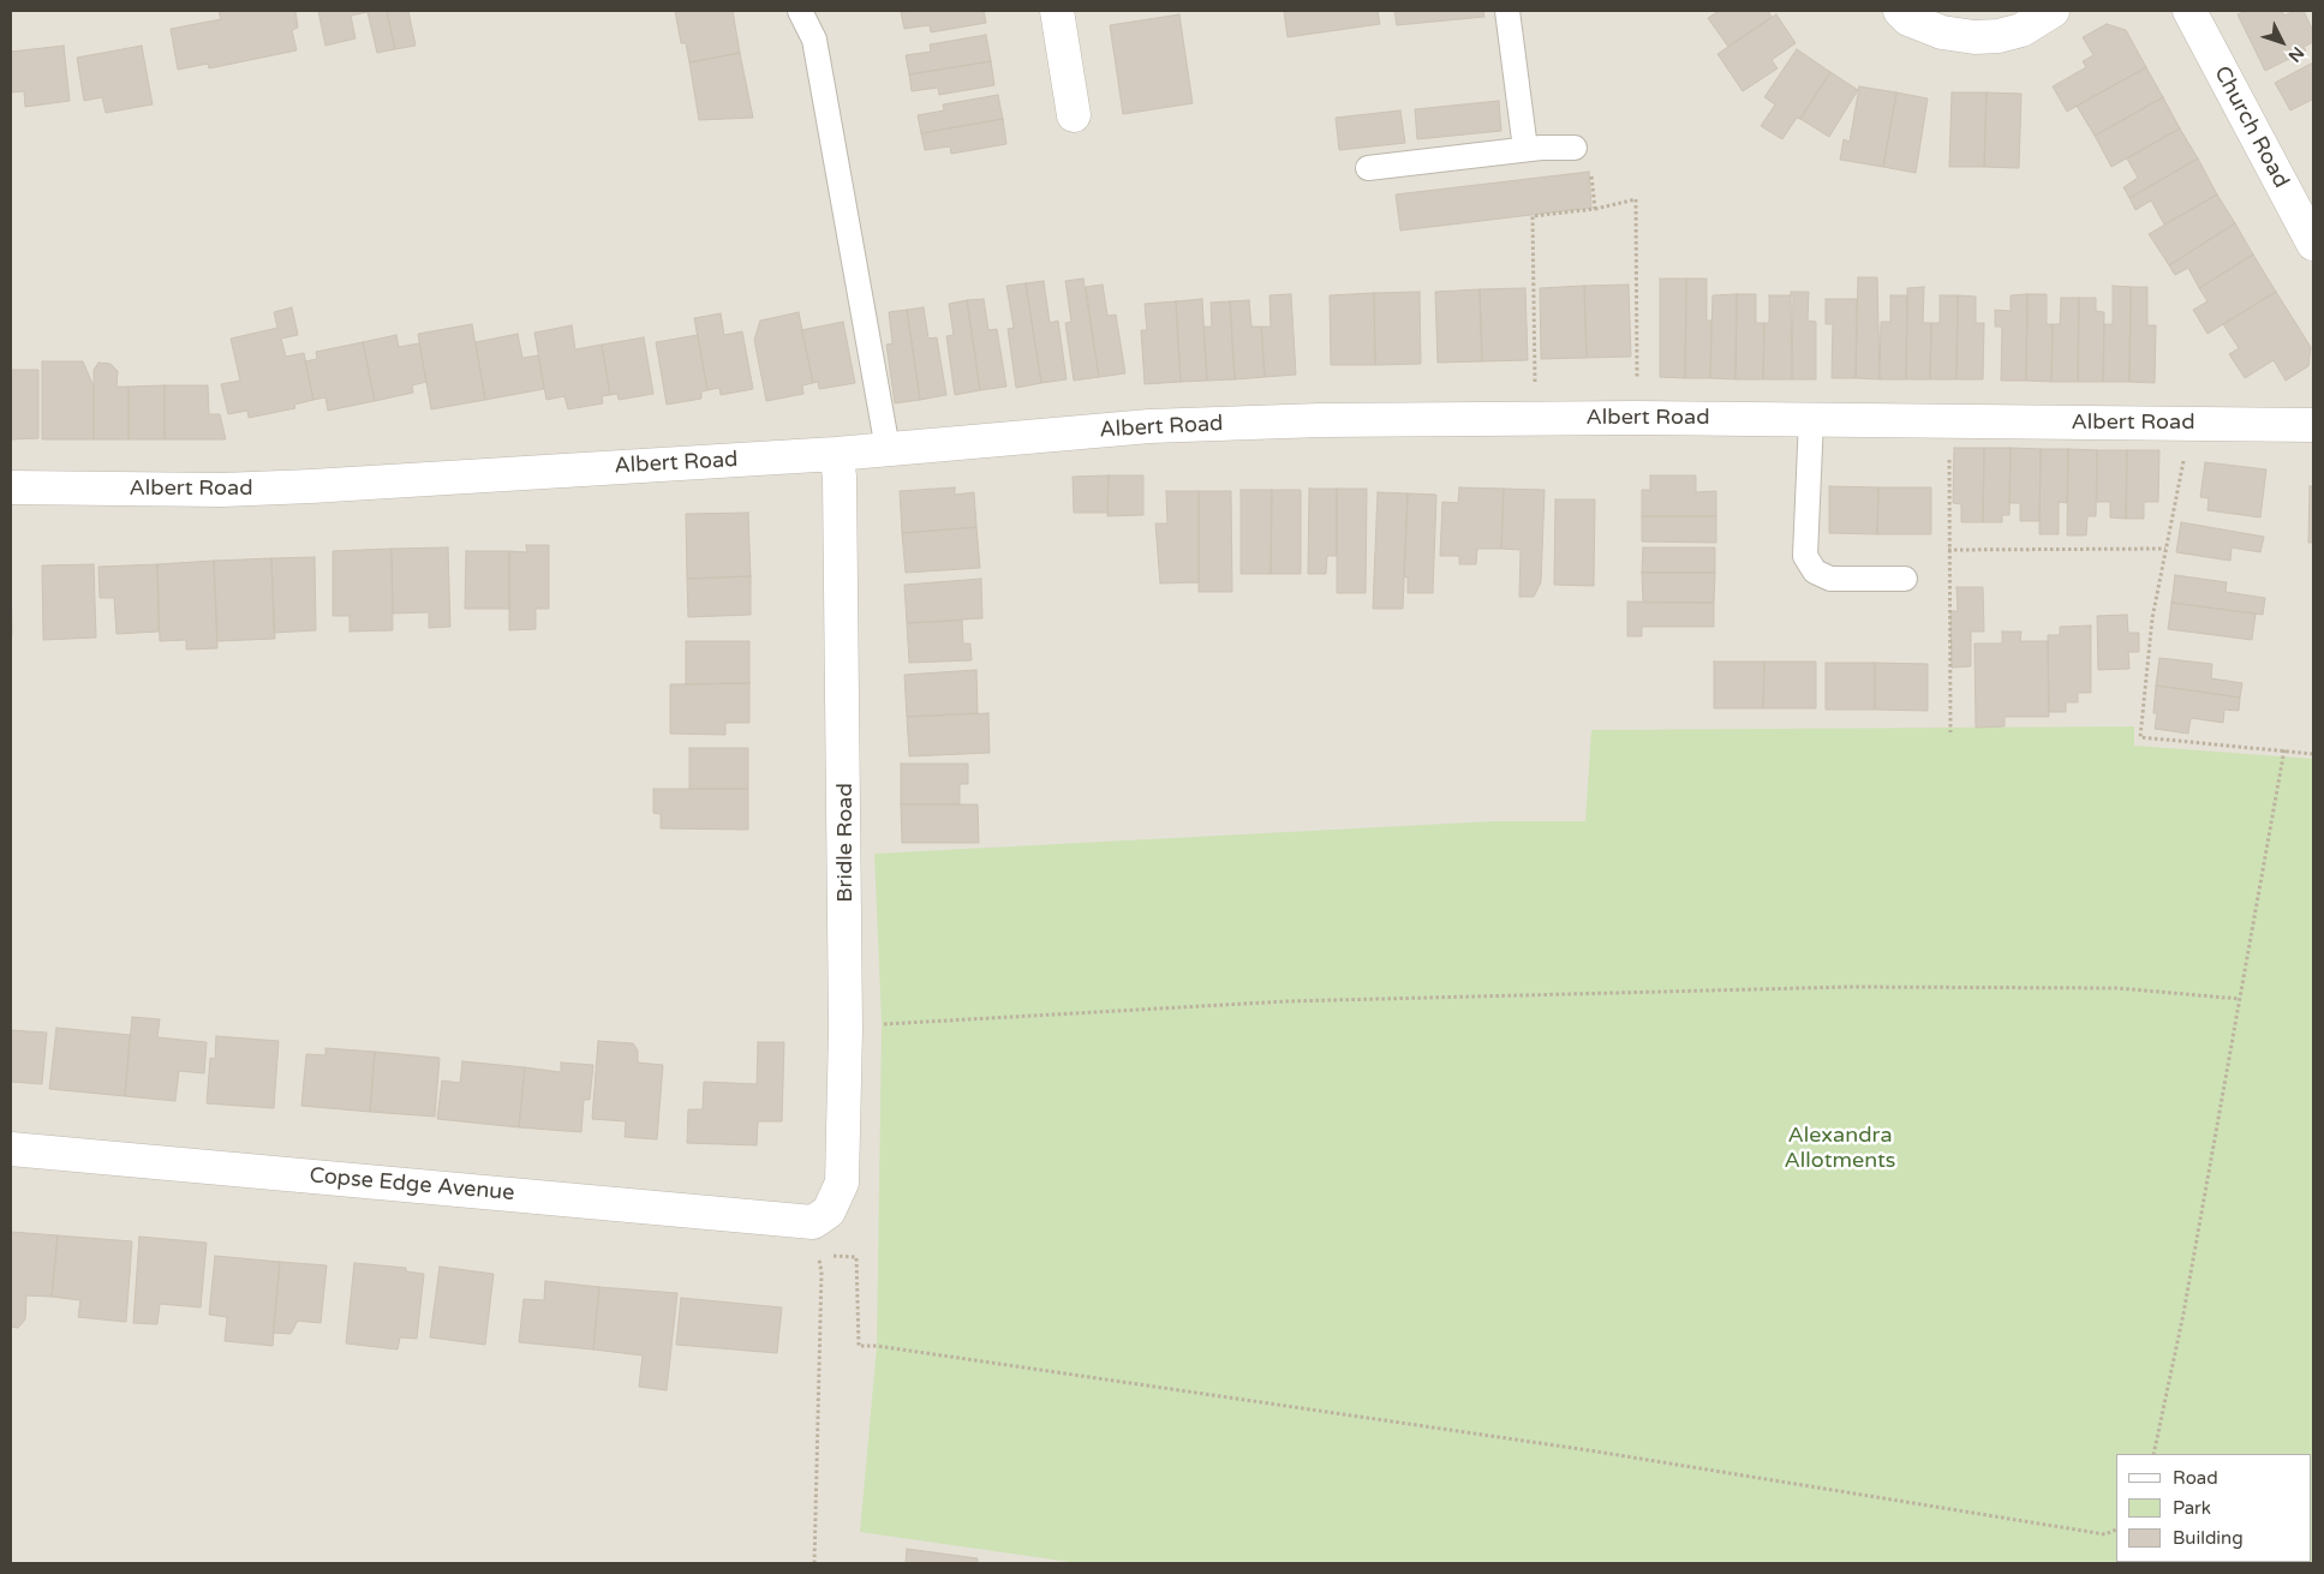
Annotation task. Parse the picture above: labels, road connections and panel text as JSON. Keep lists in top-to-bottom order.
{
  "streets": {
    "street": [
      "Church Road",
      "Albert Road",
      "Bridle Road",
      "Copse Edge Avenue"
    ]
  },
  "crossings": [
    ["Albert Road", "Bridle Road"],
    ["Bridle Road", "Copse Edge Avenue"]
  ],
  "parks": ["Alexandra Allotments"],
  "legend": ["Road", "Park", "Building"],
  "north": "bottom right"
}
